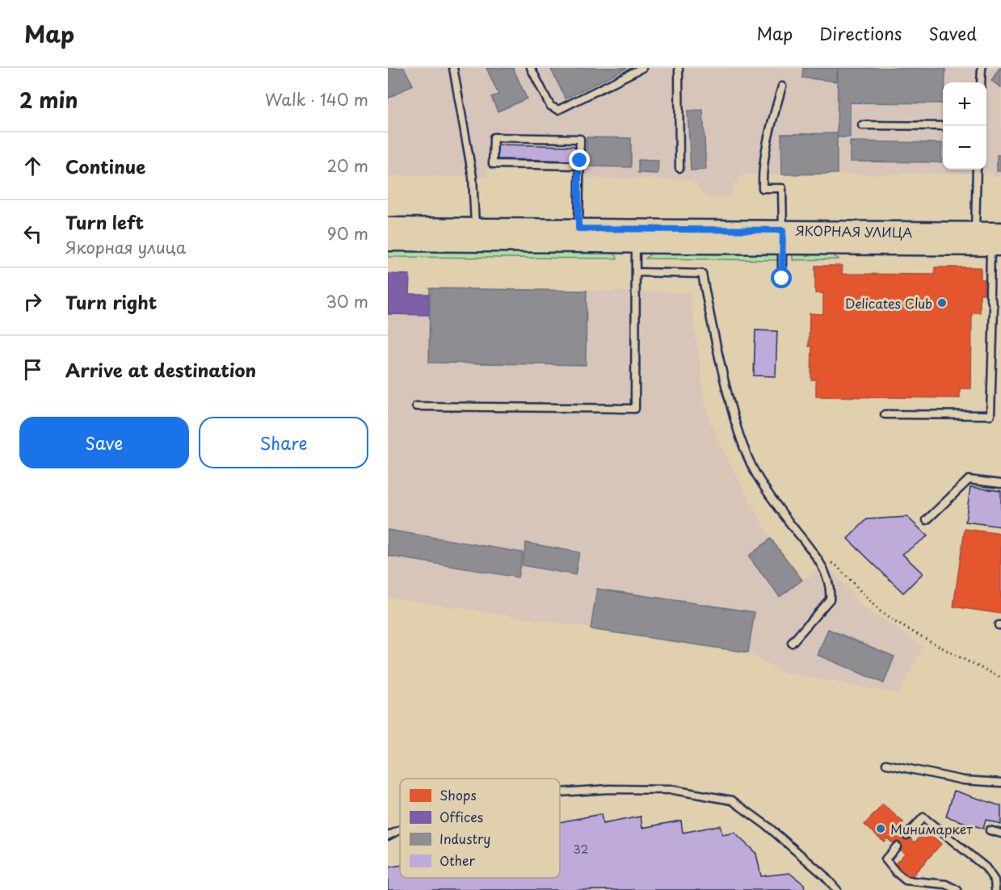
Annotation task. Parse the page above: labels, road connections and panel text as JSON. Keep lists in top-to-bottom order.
{
  "streets": {
    "street": ["ЯКОРНАЯ УЛИЦА"]
  },
  "places": ["Delicates Club", "Минимаркет"],
  "house_numbers": ["32"],
  "legend": [
    "Shops",
    "Offices",
    "Industry",
    "Other"
  ],
  "page": {
    "header": "Map",
    "nav": ["Map", "Directions", "Saved"],
    "heading": ["2 min", "Walk · 140 m"],
    "map_buttons": ["+", "−"],
    "list": [
      ["Continue", "20 m"],
      ["Turn left", "Якорная улица", "90 m"],
      ["Turn right", "30 m"],
      "Arrive at destination"
    ],
    "buttons": ["Save", "Share"]
  }
}
